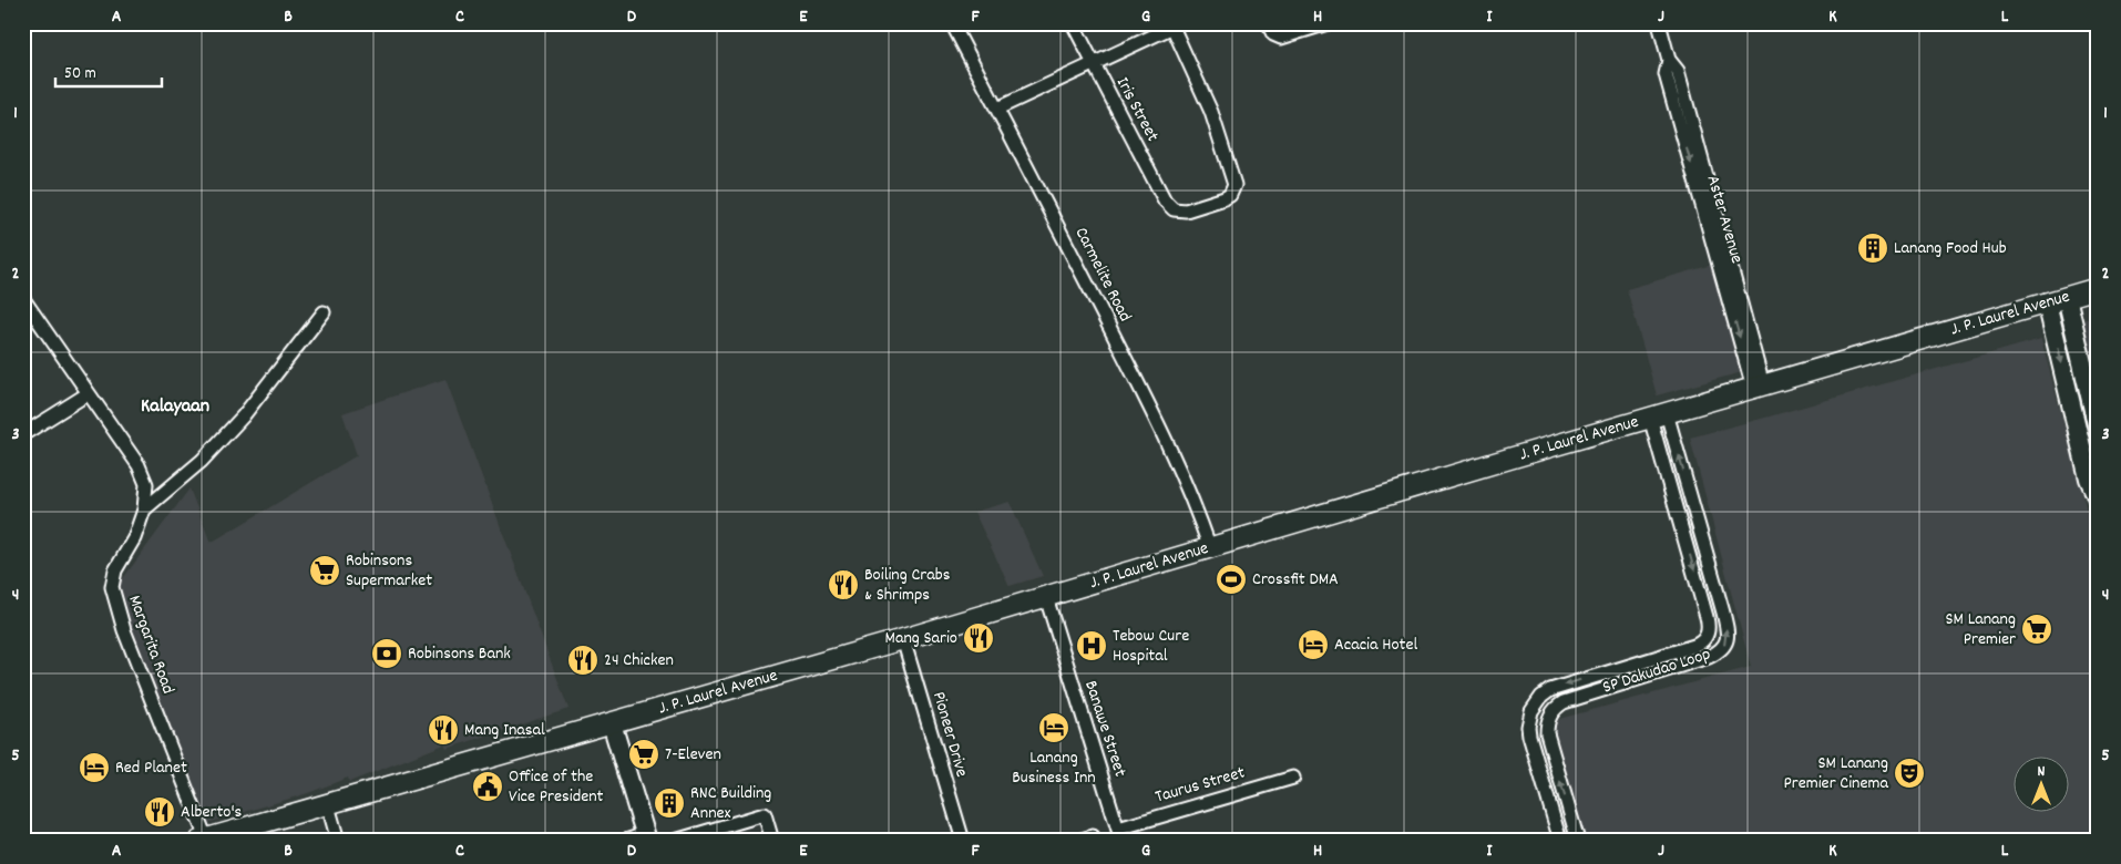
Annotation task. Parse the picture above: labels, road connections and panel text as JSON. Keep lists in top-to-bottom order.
{
  "streets": {
    "main road": ["J. P. Laurel Avenue"],
    "street": [
      "Iris Street",
      "Aster Avenue",
      "Carmelite Road",
      "Margarita Road",
      "SP Dakudao Loop",
      "Banawe Street",
      "Pioneer Drive",
      "Taurus Street"
    ]
  },
  "crossings": [
    ["Aster Avenue", "J. P. Laurel Avenue"],
    ["Carmelite Road", "J. P. Laurel Avenue"],
    ["J. P. Laurel Avenue", "Margarita Road"],
    ["J. P. Laurel Avenue", "SP Dakudao Loop"],
    ["J. P. Laurel Avenue", "Banawe Street"],
    ["J. P. Laurel Avenue", "Pioneer Drive"],
    ["Banawe Street", "Taurus Street"]
  ],
  "districts": ["Kalayaan"],
  "places": {
    "building": ["Lanang Food Hub", "RNC Building Annex"],
    "supermarket": ["Robinsons Supermarket", "SM Lanang Premier", "7-Eleven"],
    "sports": ["Crossfit DMA"],
    "restaurant": [
      "Boiling Crabs & Shrimps",
      "Mang Sario",
      "24 Chicken",
      "Mang Inasal",
      "Alberto's"
    ],
    "hotel": ["Acacia Hotel", "Lanang Business Inn", "Red Planet"],
    "hospital": ["Tebow Cure Hospital"],
    "bank": ["Robinsons Bank"],
    "theatre": ["SM Lanang Premier Cinema"],
    "public building": ["Office of the Vice President"]
  },
  "scale_bar": "50 m",
  "north": "top",
  "grid": {
    "columns": [
      "A",
      "B",
      "C",
      "D",
      "E",
      "F",
      "G",
      "H",
      "I",
      "J",
      "K",
      "L"
    ],
    "rows": [
      "1",
      "2",
      "3",
      "4",
      "5"
    ]
  }
}
